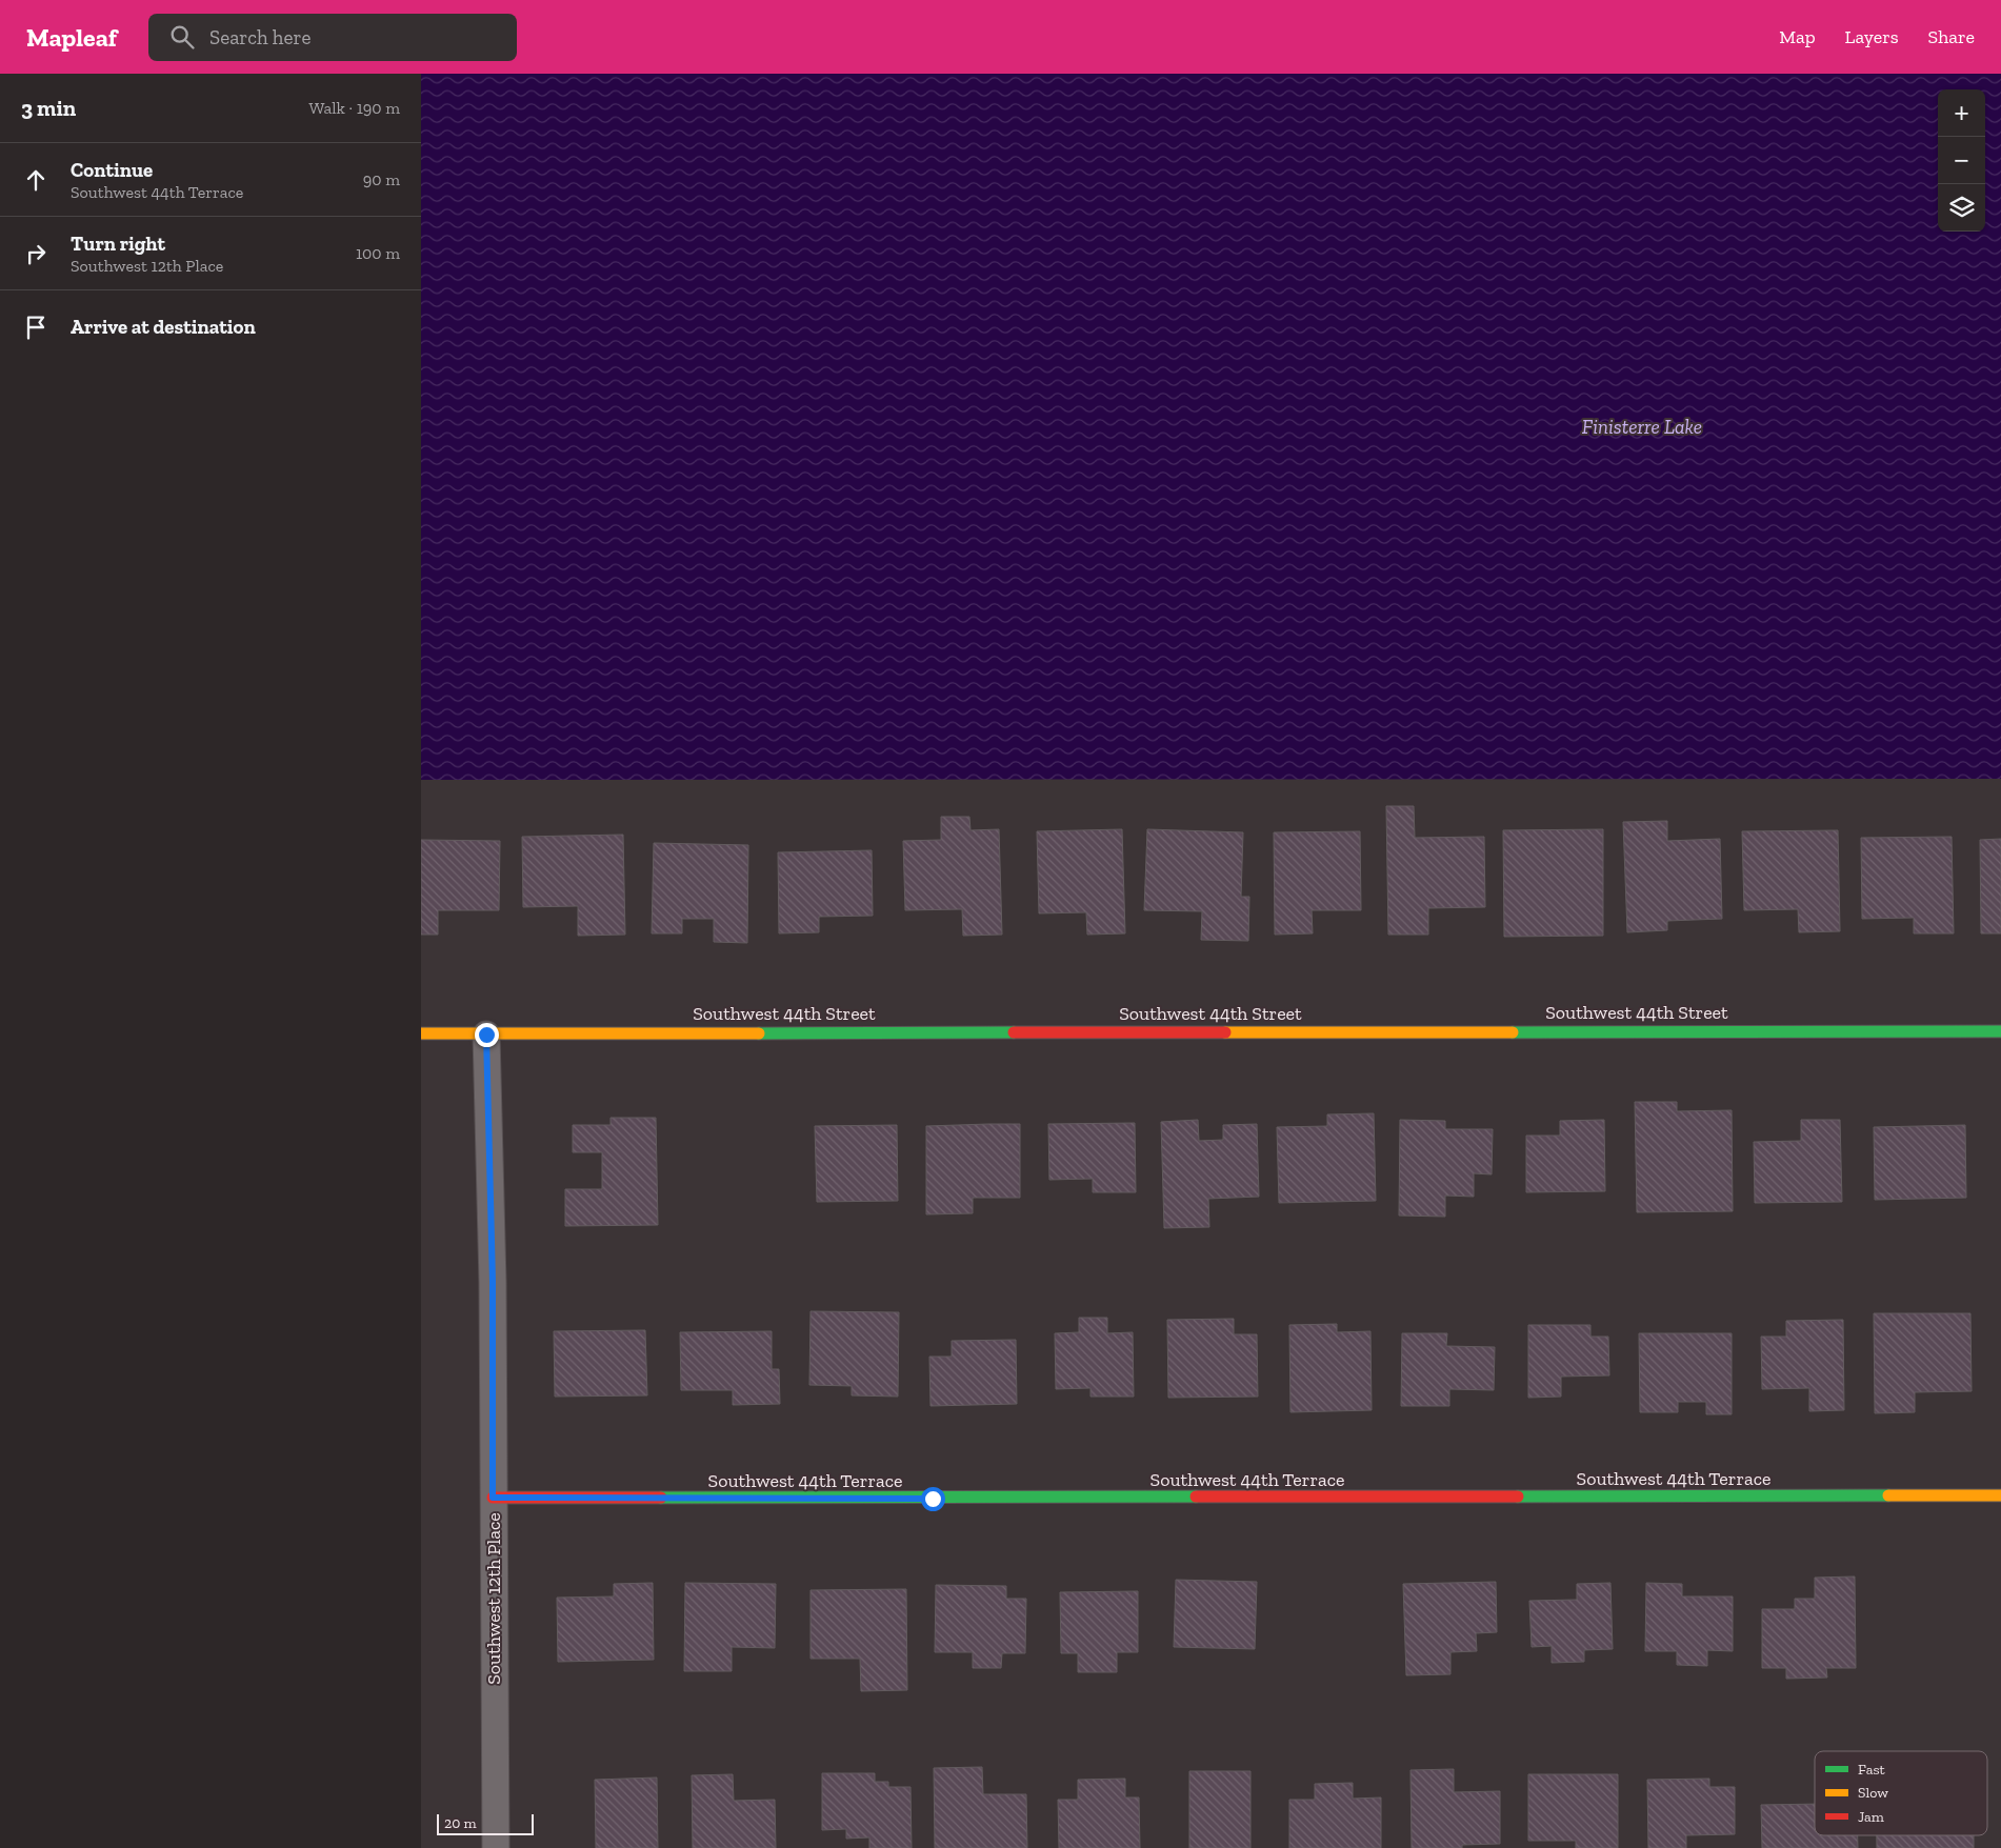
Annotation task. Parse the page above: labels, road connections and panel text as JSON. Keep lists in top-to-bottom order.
{
  "streets": {
    "street": ["Southwest 44th Street", "Southwest 44th Terrace", "Southwest 12th Place"]
  },
  "crossings": [
    ["Southwest 44th Street", "Southwest 12th Place"],
    ["Southwest 44th Terrace", "Southwest 12th Place"]
  ],
  "water": ["Finisterre Lake"],
  "legend": ["Fast", "Slow", "Jam"],
  "scale_bar": "20 m",
  "page": {
    "header": "Mapleaf",
    "search": "Search here",
    "nav": ["Map", "Layers", "Share"],
    "heading": ["3 min", "Walk · 190 m"],
    "map_buttons": ["+", "−"],
    "list": [
      ["Continue", "Southwest 44th Terrace", "90 m"],
      ["Turn right", "Southwest 12th Place", "100 m"],
      "Arrive at destination"
    ],
    "scale": "20 m"
  }
}
